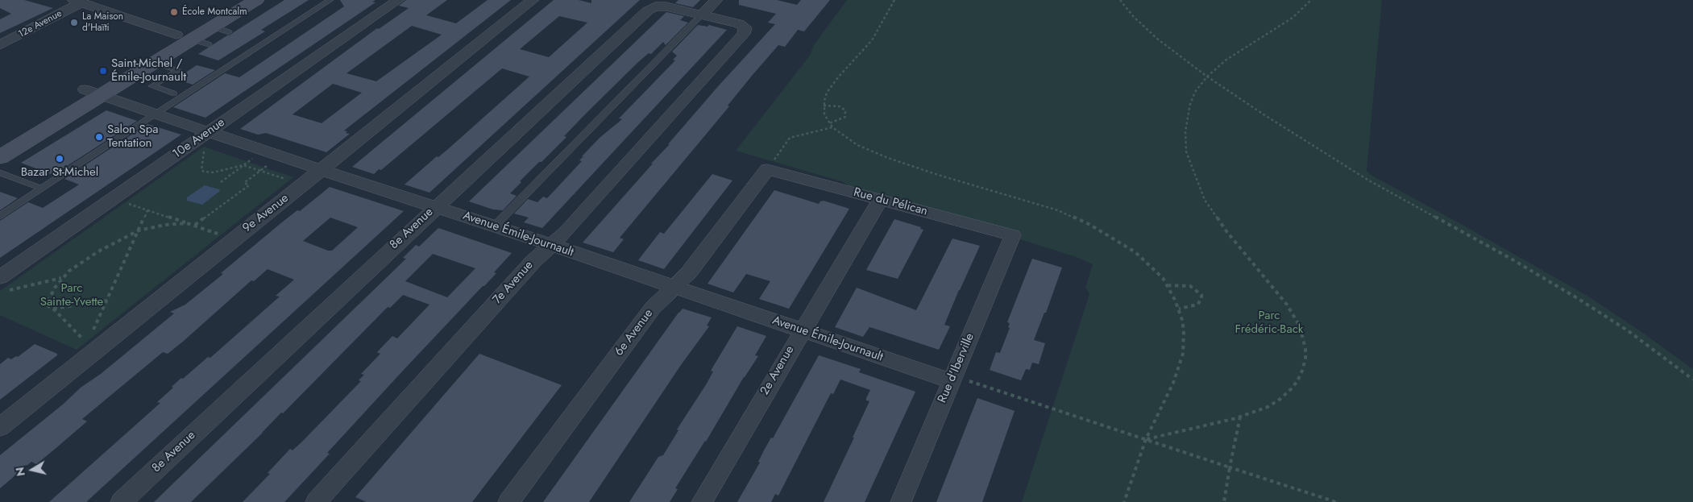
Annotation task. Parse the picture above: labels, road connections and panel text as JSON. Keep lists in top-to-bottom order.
{
  "streets": {
    "street": [
      "12e Avenue",
      "10e Avenue",
      "Rue du Pélican",
      "9e Avenue",
      "8e Avenue",
      "Avenue Émile-Journault",
      "7e Avenue",
      "6e Avenue",
      "Rue d'Iberville",
      "2e Avenue"
    ]
  },
  "crossings": [
    ["10e Avenue", "Avenue Émile-Journault"],
    ["Rue du Pélican", "6e Avenue"],
    ["Rue du Pélican", "Rue d'Iberville"],
    ["Rue du Pélican", "2e Avenue"],
    ["9e Avenue", "Avenue Émile-Journault"],
    ["8e Avenue", "Avenue Émile-Journault"],
    ["8e Avenue", "7e Avenue"],
    ["Avenue Émile-Journault", "7e Avenue"],
    ["Avenue Émile-Journault", "6e Avenue"],
    ["Avenue Émile-Journault", "Rue d'Iberville"],
    ["Avenue Émile-Journault", "2e Avenue"]
  ],
  "parks": ["Parc Sainte-Yvette", "Parc Frédéric-Back"],
  "places": [
    "École Montcalm",
    "La Maison d'Haïti",
    "Saint-Michel / Émile-Journault",
    "Salon Spa Tentation",
    "Bazar St-Michel"
  ],
  "north": "left"
}
